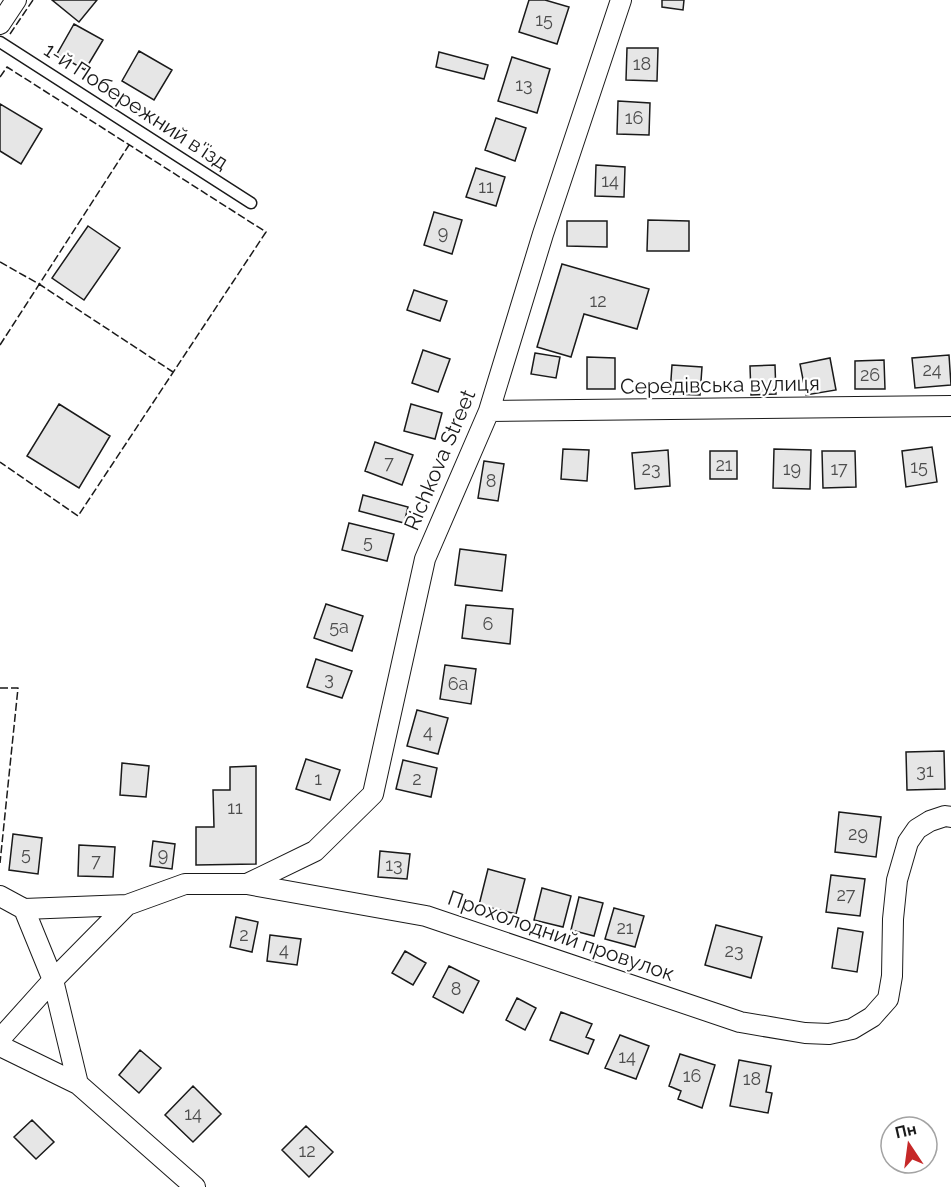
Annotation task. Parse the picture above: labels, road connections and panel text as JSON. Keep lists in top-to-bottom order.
{
  "streets": {
    "street": ["Середівська вулиця", "Richkova Street", "Прохолодний провулок"],
    "lane": ["1-й Побережний в'їзд"]
  },
  "crossings": [
    ["Середівська вулиця", "Richkova Street"],
    ["Richkova Street", "Прохолодний провулок"]
  ],
  "house_numbers": [
    "15",
    "18",
    "13",
    "16",
    "14",
    "11",
    "9",
    "12",
    "24",
    "26",
    "7",
    "21",
    "15",
    "23",
    "19",
    "17",
    "8",
    "5",
    "6",
    "5а",
    "3",
    "6а",
    "4",
    "31",
    "1",
    "2",
    "11",
    "29",
    "5",
    "9",
    "7",
    "13",
    "27",
    "21",
    "2",
    "4",
    "23",
    "8",
    "14",
    "16",
    "18",
    "14",
    "12"
  ],
  "north": "top"
}
